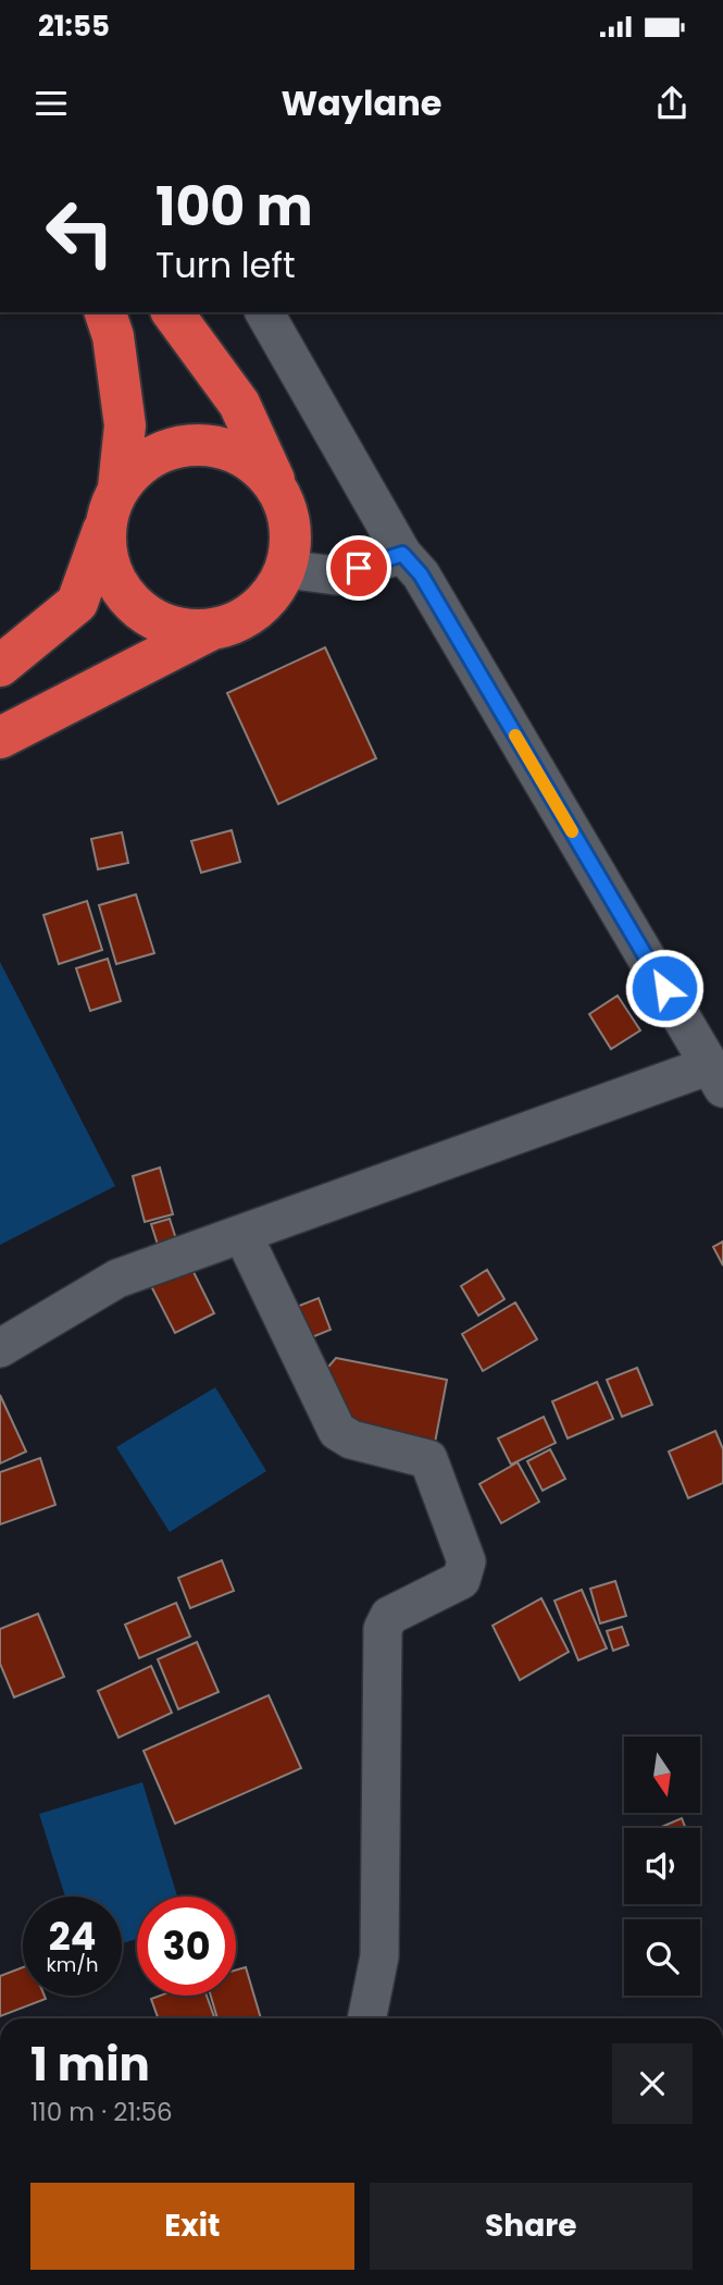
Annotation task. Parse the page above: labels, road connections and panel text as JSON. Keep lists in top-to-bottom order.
{
  "north": "bottom",
  "page": {
    "status": "21:55",
    "header": "Waylane",
    "turn": ["100 m", "Turn left"],
    "speed": "24 km/h",
    "limit": "30",
    "heading": ["1 min", "110 m · 21:56"],
    "buttons": ["Exit", "Share"]
  }
}
